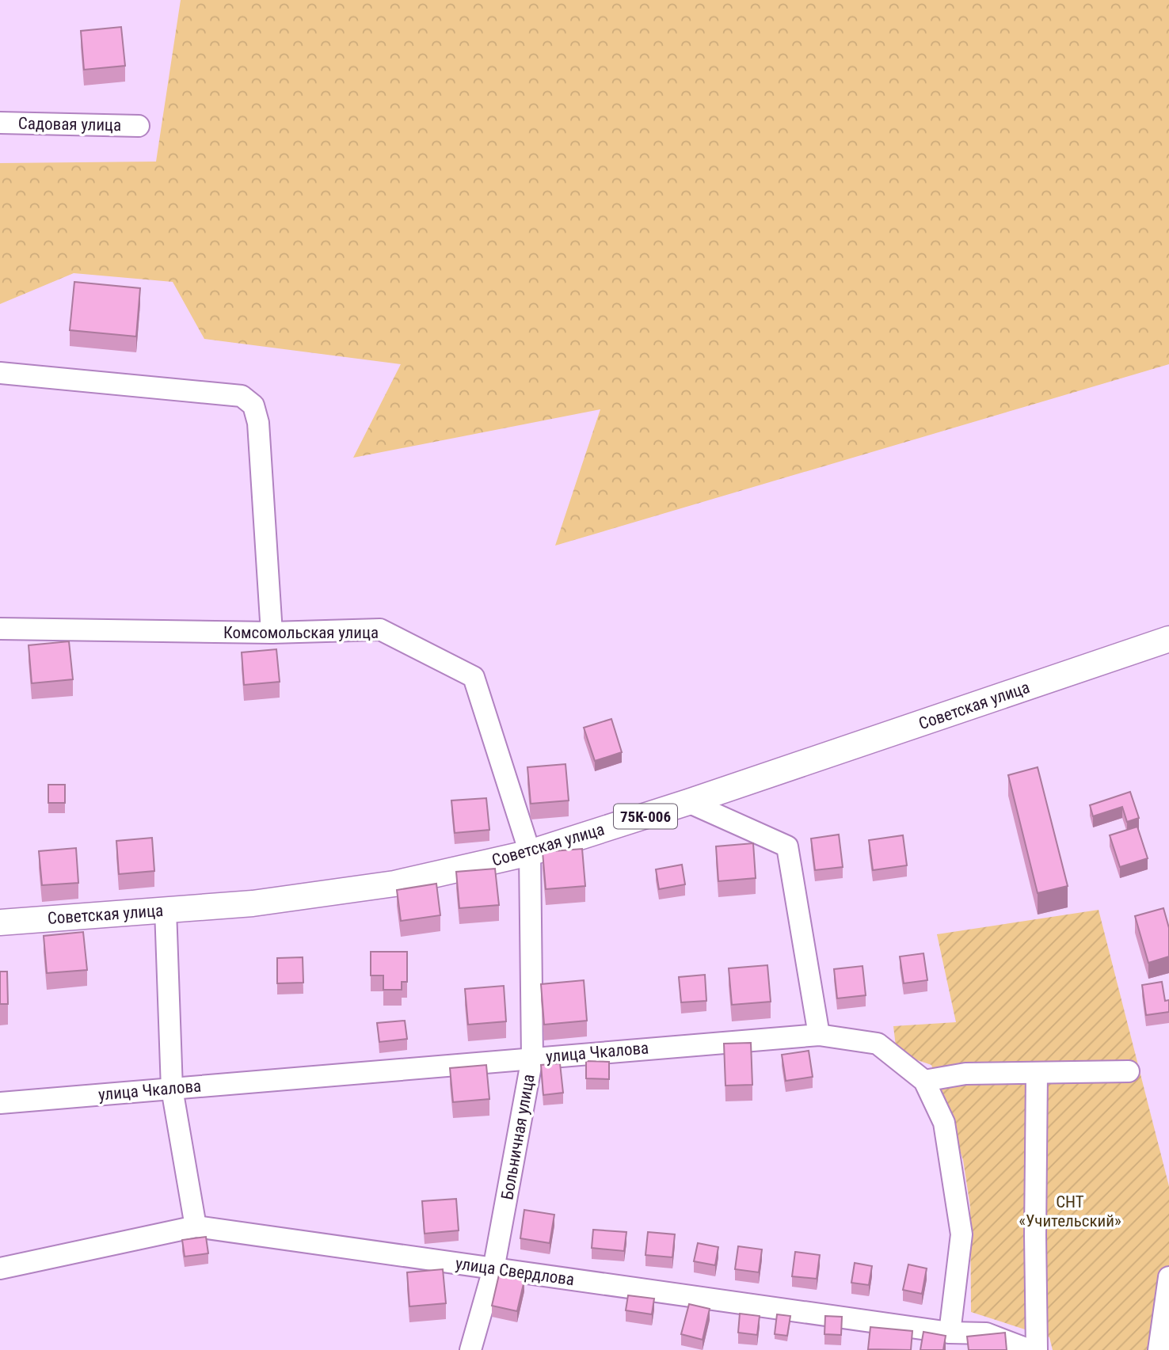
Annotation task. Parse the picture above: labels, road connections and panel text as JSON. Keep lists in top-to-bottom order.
{
  "streets": {
    "main road": ["Советская улица", "75К-006"],
    "street": [
      "Садовая улица",
      "Комсомольская улица",
      "улица Чкалова",
      "Больничная улица",
      "улица Свердлова"
    ]
  },
  "crossings": [
    ["Комсомольская улица", "Советская улица"],
    ["Комсомольская улица", "Больничная улица"],
    ["Советская улица", "Больничная улица"],
    ["улица Чкалова", "Больничная улица"],
    ["улица Чкалова", "улица Свердлова"],
    ["Больничная улица", "улица Свердлова"]
  ],
  "parks": ["СНТ «Учительский»"]
}
